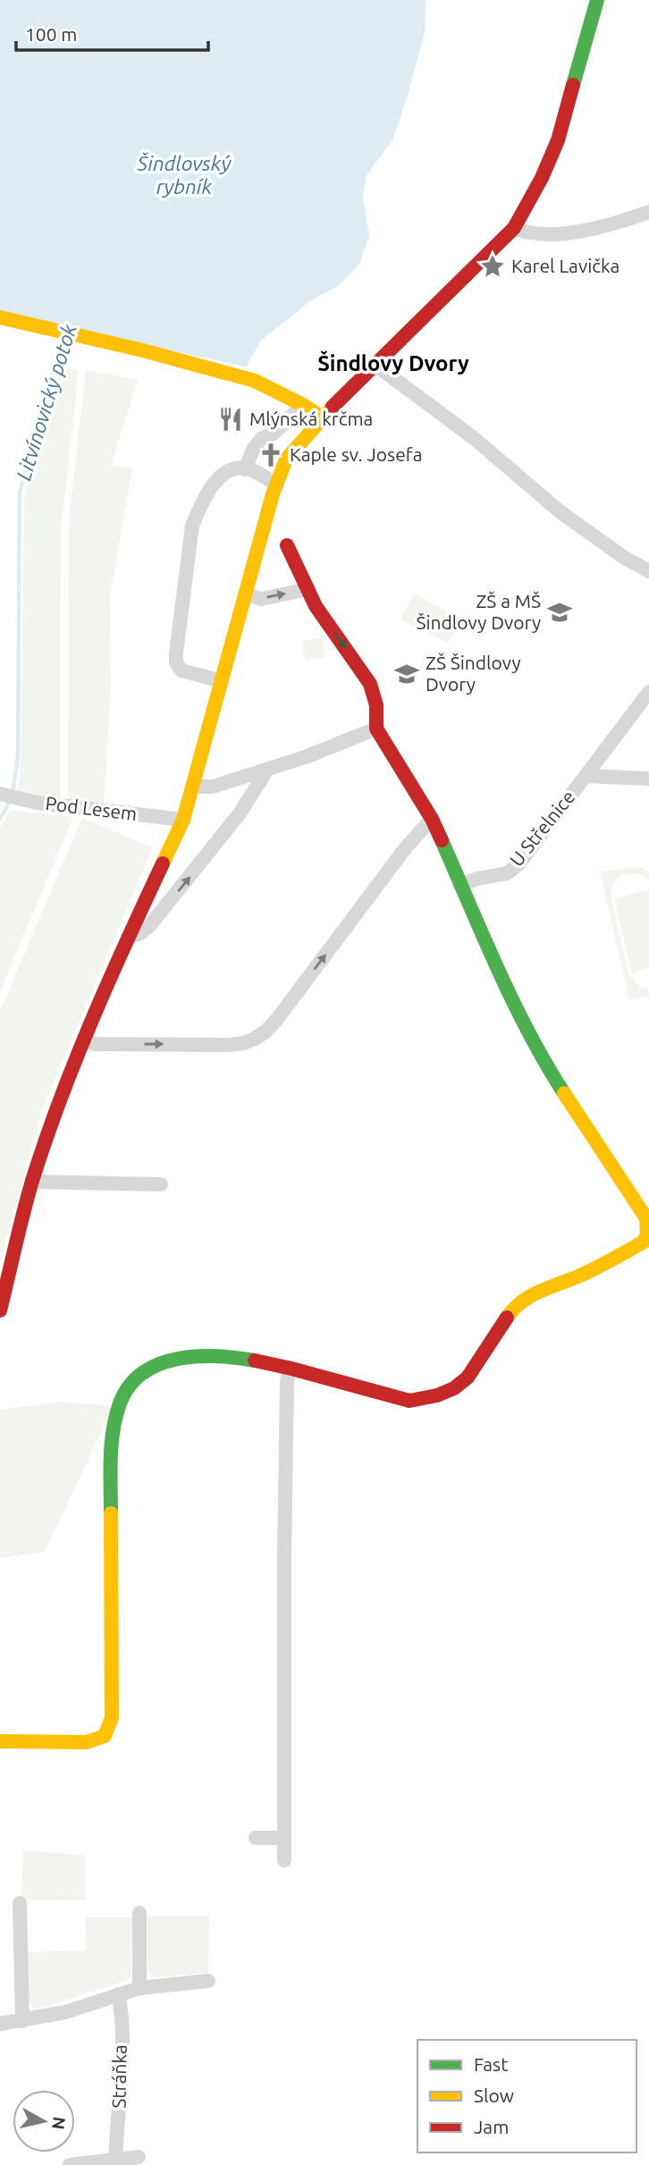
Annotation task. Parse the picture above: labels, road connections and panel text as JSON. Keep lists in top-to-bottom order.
{
  "streets": {
    "street": ["Pod Lesem", "U Střelnice", "Stráňka"]
  },
  "districts": ["Šindlovy Dvory"],
  "water": ["Šindlovský rybník", "Litvínovický potok"],
  "places": {
    "place": ["Karel Lavička"],
    "restaurant": ["Mlýnská krčma"],
    "church": ["Kaple sv. Josefa"],
    "school or university": ["ZŠ a MŠ Šindlovy Dvory", "ZŠ Šindlovy Dvory"]
  },
  "legend": ["Fast", "Slow", "Jam"],
  "scale_bar": "100 m",
  "north": "right"
}
